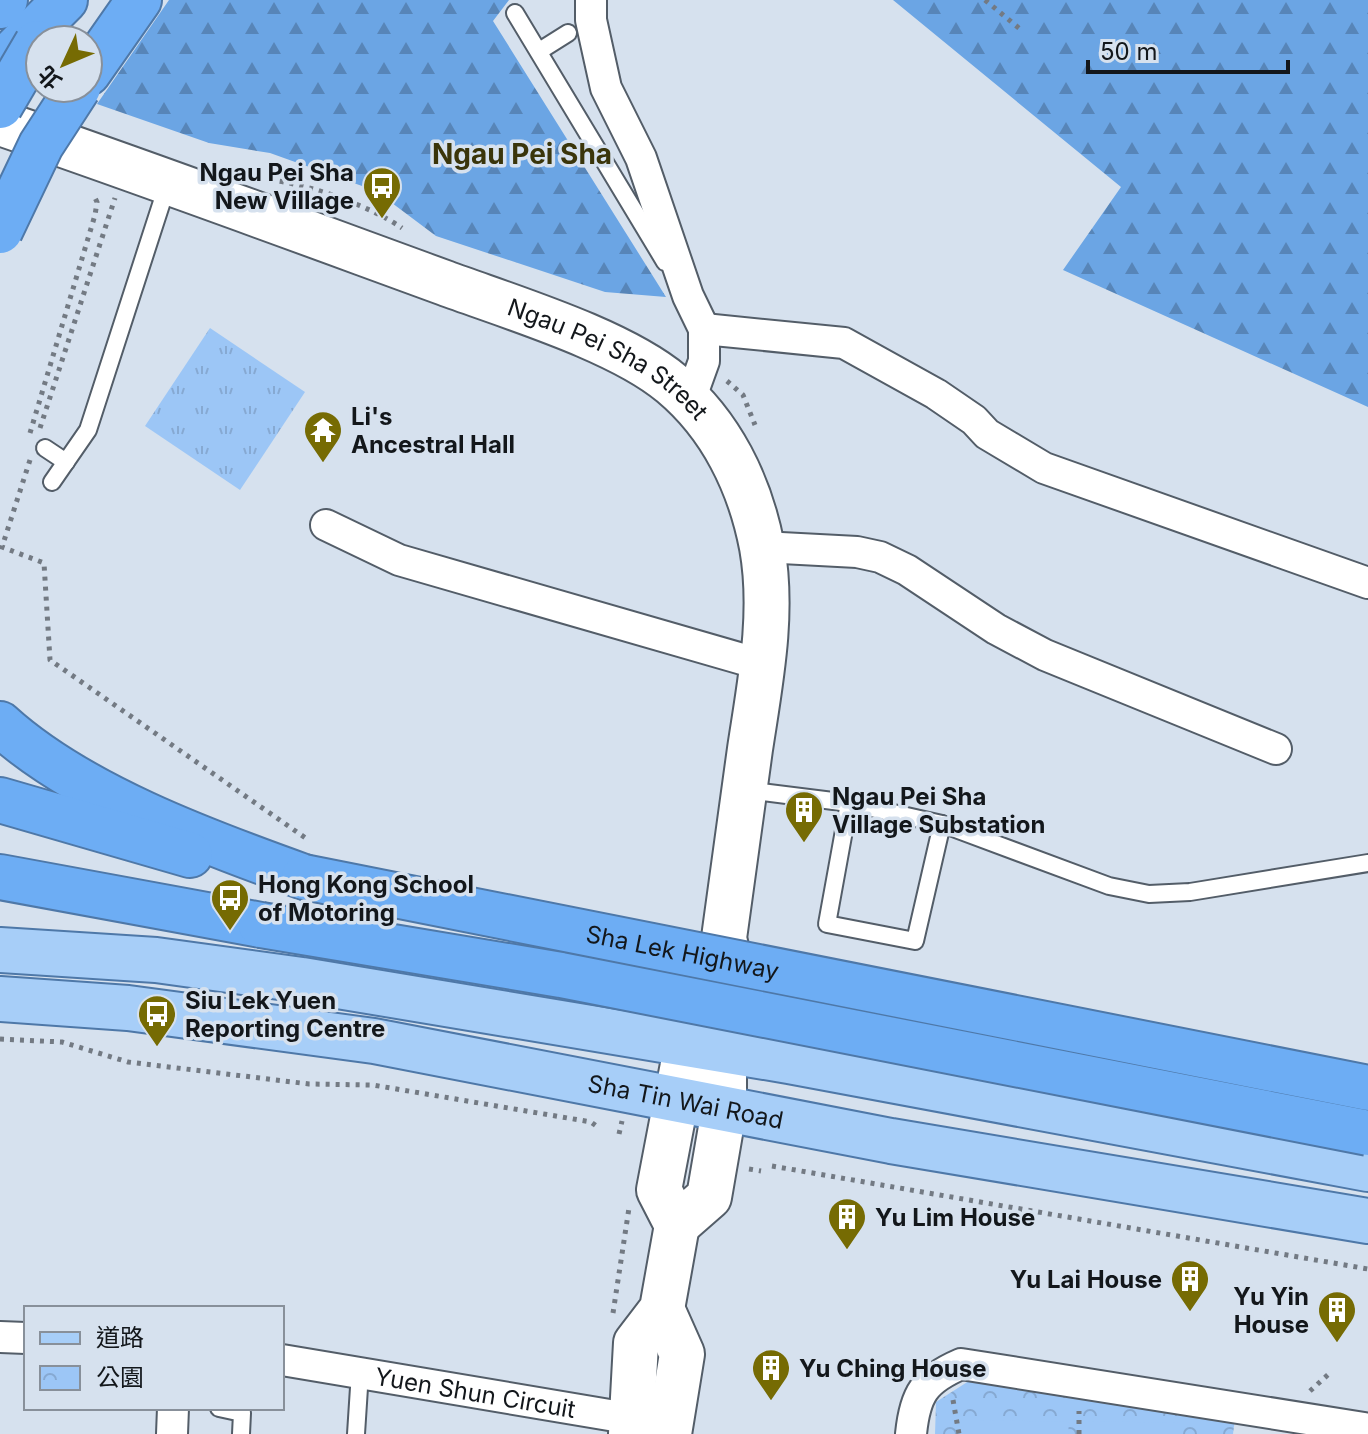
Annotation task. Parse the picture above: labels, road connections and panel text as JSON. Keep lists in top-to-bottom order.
{
  "streets": {
    "highway": ["Sha Lek Highway"],
    "main road": ["Sha Tin Wai Road"],
    "street": ["Ngau Pei Sha Street", "Yuen Shun Circuit"]
  },
  "crossings": [
    ["Ngau Pei Sha Street", "Sha Tin Wai Road"]
  ],
  "districts": ["Ngau Pei Sha"],
  "places": {
    "bus stop": ["Ngau Pei Sha New Village", "Hong Kong School of Motoring", "Siu Lek Yuen Reporting Centre"],
    "temple": ["Li's Ancestral Hall"],
    "building": [
      "Ngau Pei Sha Village Substation",
      "Yu Lim House",
      "Yu Lai House",
      "Yu Yin House",
      "Yu Ching House"
    ]
  },
  "legend": ["道路", "公園"],
  "scale_bar": "50 m",
  "north": "bottom left"
}
